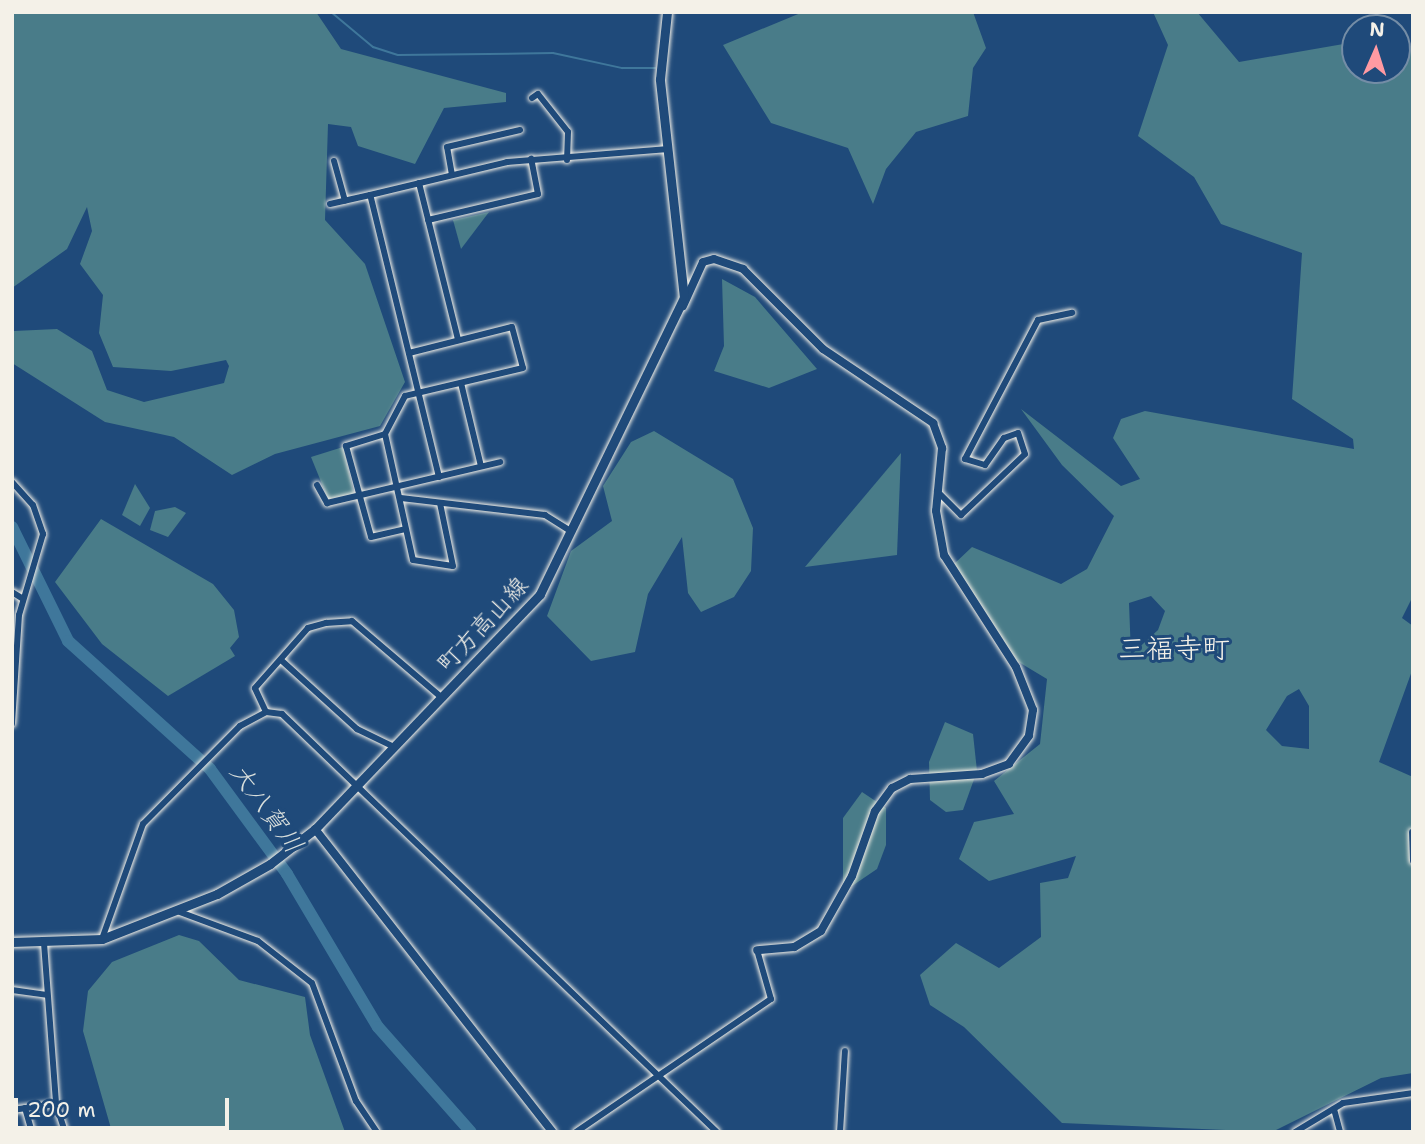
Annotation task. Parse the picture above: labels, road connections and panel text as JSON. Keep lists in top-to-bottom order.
{
  "streets": {
    "main road": ["町方高山線"]
  },
  "districts": ["三福寺町"],
  "water": ["大八賀川"],
  "scale_bar": "200 m",
  "north": "top"
}
